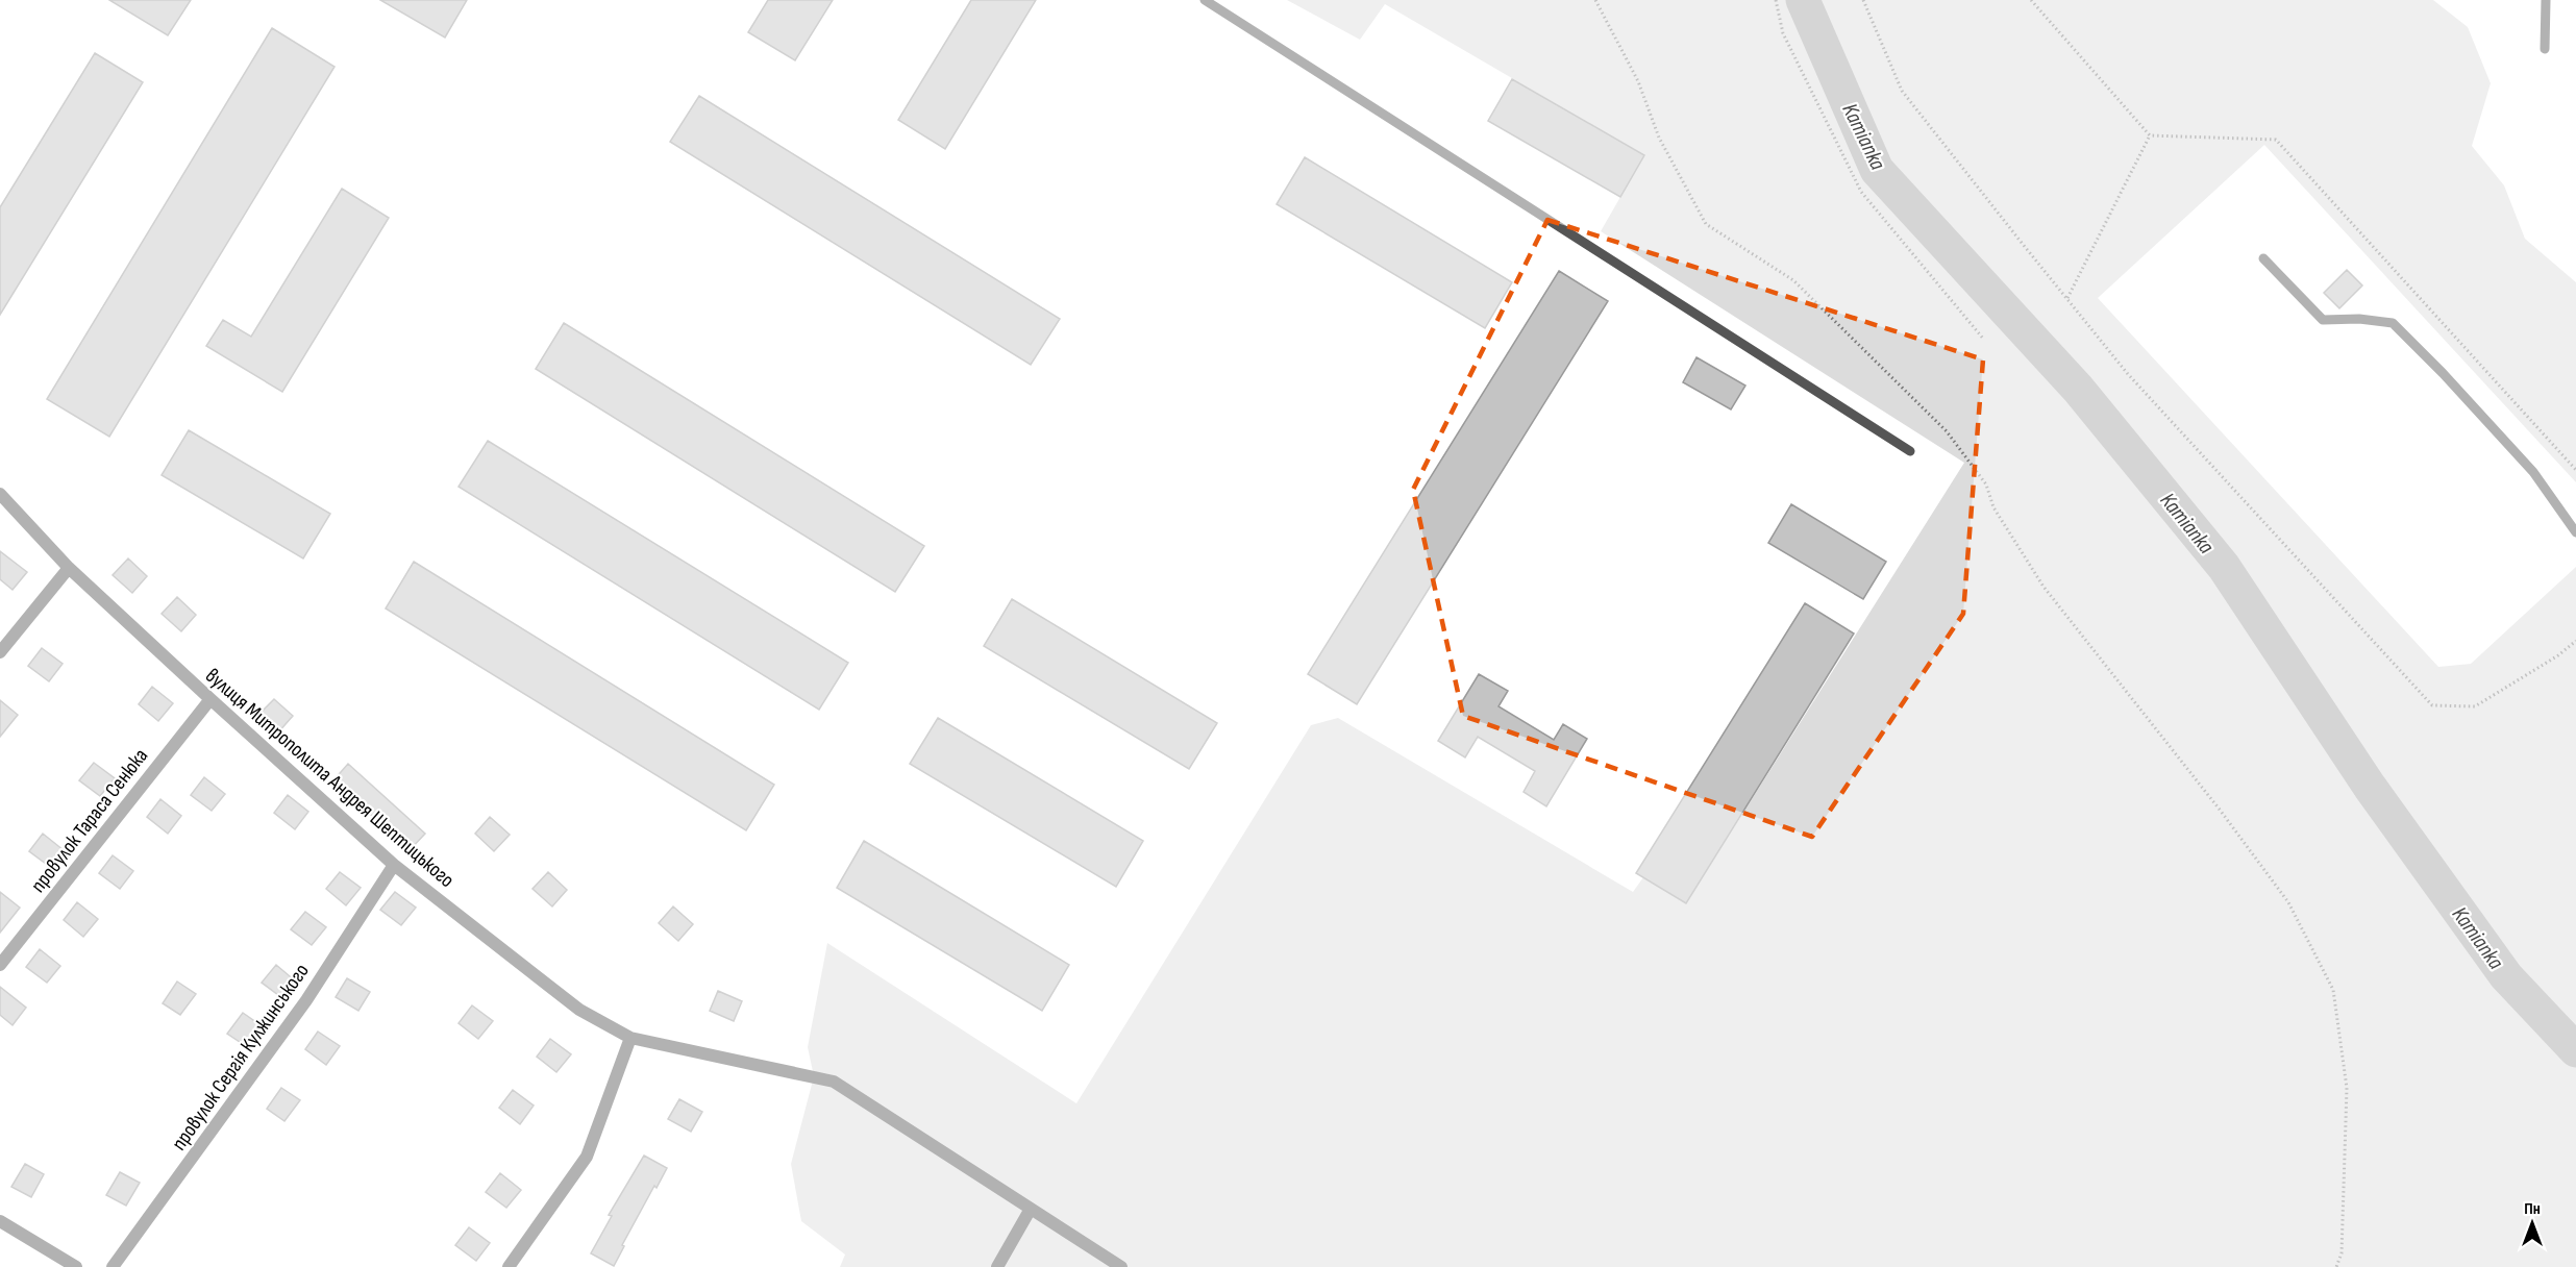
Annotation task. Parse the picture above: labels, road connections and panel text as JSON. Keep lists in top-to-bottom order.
{
  "streets": {
    "street": ["вулиця Митрополита Андрея Шептицького", "провулок Тараса Сенюка", "провулок Сергія Кулжинського"]
  },
  "crossings": [
    ["вулиця Митрополита Андрея Шептицького", "провулок Тараса Сенюка"],
    ["вулиця Митрополита Андрея Шептицького", "провулок Сергія Кулжинського"]
  ],
  "water": ["Kamianka"],
  "north": "top"
}
